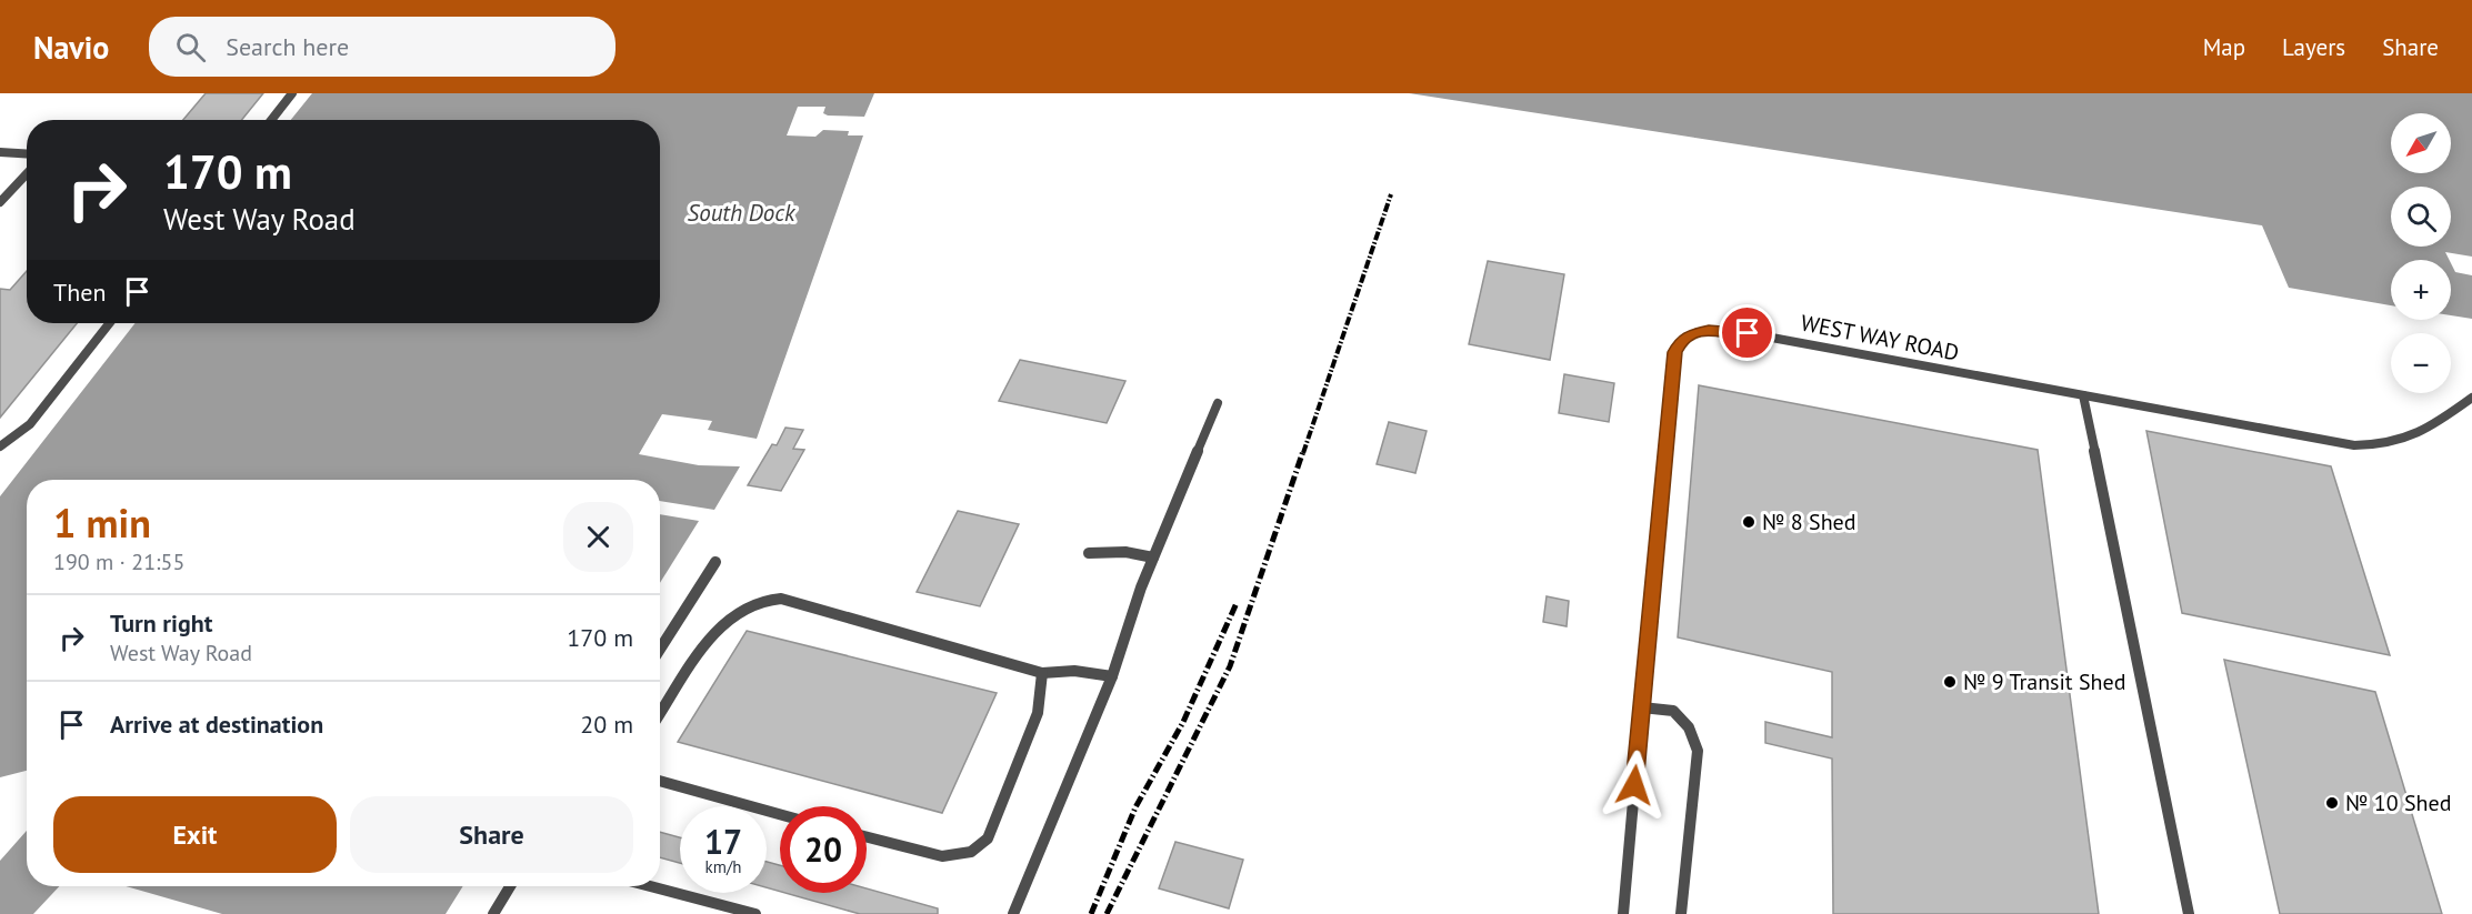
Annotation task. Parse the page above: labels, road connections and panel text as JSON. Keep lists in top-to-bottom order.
{
  "streets": {
    "lane": ["WEST WAY ROAD"]
  },
  "water": ["South Dock"],
  "places": ["№ 8 Shed", "№ 9 Transit Shed", "№ 10 Shed"],
  "north": "bottom left",
  "page": {
    "header": "Navio",
    "search": "Search here",
    "nav": ["Map", "Layers", "Share"],
    "map_buttons": ["+", "−"],
    "turn": ["170 m", "West Way Road"],
    "then": "Then",
    "heading": ["1 min", "190 m · 21:55"],
    "list": [
      {
        "name": "Turn right",
        "note": "West Way Road",
        "value": "170 m"
      },
      {
        "name": "Arrive at destination",
        "value": "20 m"
      }
    ],
    "buttons": ["Exit", "Share"],
    "speed": "17 km/h",
    "limit": "20"
  }
}
